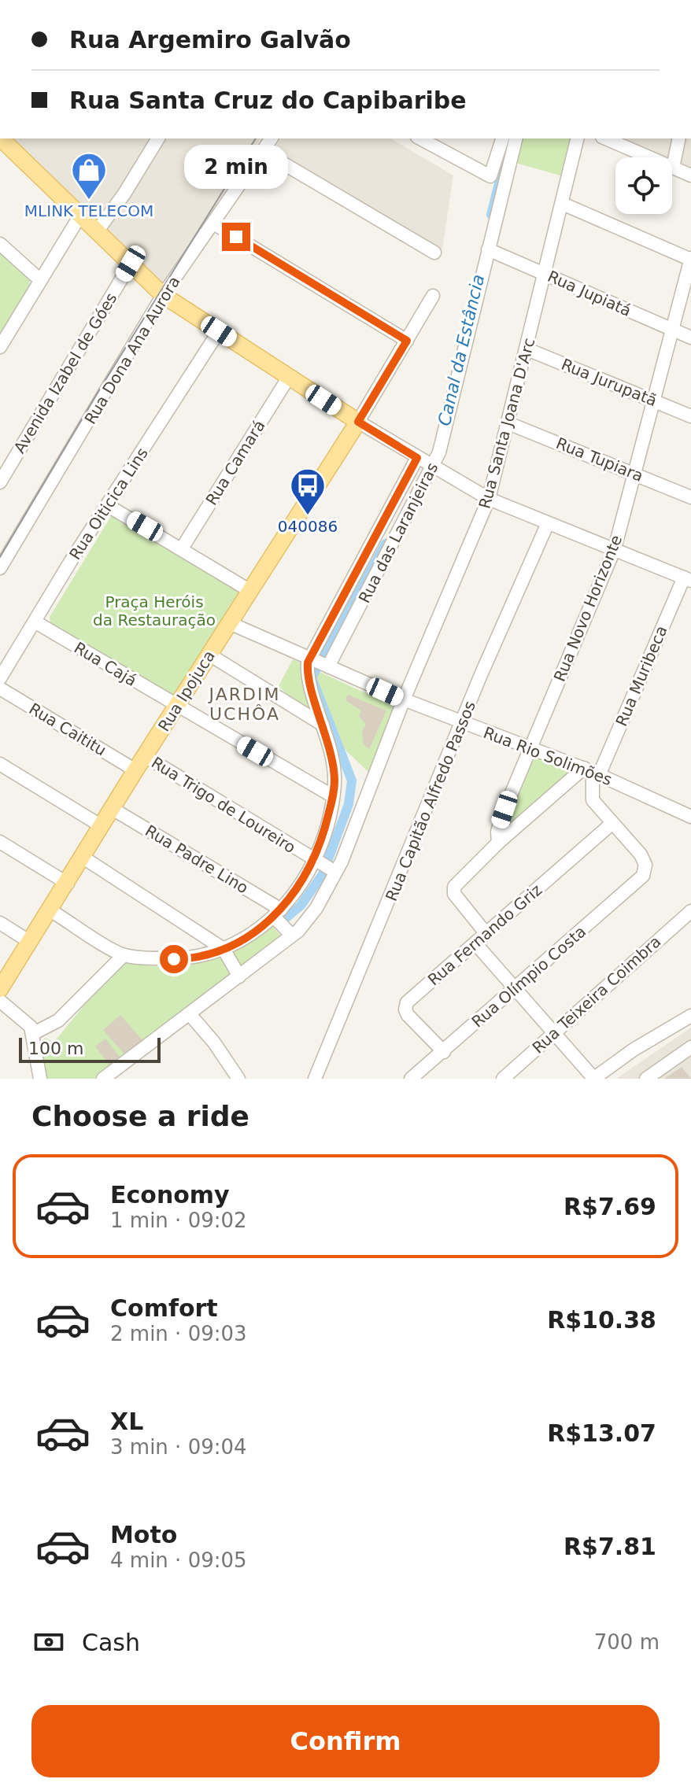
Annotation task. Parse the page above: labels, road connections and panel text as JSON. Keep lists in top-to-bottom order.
{
  "streets": {
    "main road": ["Rua Ipojuca"],
    "street": [
      "Rua Jupiatá",
      "Rua Dona Ana Aurora",
      "Avenida Izabel de Góes",
      "Rua Jurupatã",
      "Rua Santa Joana D'Arc",
      "Rua Tupiara",
      "Rua Camará",
      "Rua Oiticica Lins",
      "Rua das Laranjeiras",
      "Rua Novo Horizonte",
      "Rua Cajá",
      "Rua Muribeca",
      "Rua Caititu",
      "Rua Rio Solimões",
      "Rua Capitão Alfredo Passos",
      "Rua Trigo de Loureiro",
      "Rua Padre Lino",
      "Rua Fernando Griz",
      "Rua Olímpio Costa",
      "Rua Teixeira Coimbra"
    ]
  },
  "crossings": [
    ["Rua Jupiatá", "Rua Santa Joana D'Arc"],
    ["Rua Jupiatá", "Rua das Laranjeiras"],
    ["Rua Jupiatá", "Rua Novo Horizonte"],
    ["Rua Jurupatã", "Rua Santa Joana D'Arc"],
    ["Rua Jurupatã", "Rua Novo Horizonte"],
    ["Rua Santa Joana D'Arc", "Rua Tupiara"],
    ["Rua Santa Joana D'Arc", "Rua Rio Solimões"],
    ["Rua Santa Joana D'Arc", "Rua Trigo de Loureiro"],
    ["Rua Santa Joana D'Arc", "Rua Padre Lino"],
    ["Rua Tupiara", "Rua Novo Horizonte"],
    ["Rua Oiticica Lins", "Rua Cajá"],
    ["Rua das Laranjeiras", "Rua Rio Solimões"],
    ["Rua Novo Horizonte", "Rua Rio Solimões"],
    ["Rua Cajá", "Rua Ipojuca"],
    ["Rua Muribeca", "Rua Rio Solimões"],
    ["Rua Ipojuca", "Rua Caititu"],
    ["Rua Ipojuca", "Rua Rio Solimões"],
    ["Rua Ipojuca", "Rua Trigo de Loureiro"],
    ["Rua Ipojuca", "Rua Padre Lino"],
    ["Rua Rio Solimões", "Rua Capitão Alfredo Passos"],
    ["Rua Fernando Griz", "Rua Olímpio Costa"]
  ],
  "districts": ["JARDIM UCHÔA"],
  "water": ["Canal da Estância"],
  "parks": ["Praça Heróis da Restauração"],
  "places": {
    "shop": ["MLINK TELECOM"],
    "bus stop": ["040086"]
  },
  "scale_bar": "100 m",
  "page": {
    "banner": ["Rua Argemiro Galvão", "Rua Santa Cruz do Capibaribe"],
    "bubble": "2 min",
    "scale": "100 m",
    "heading": "Choose a ride",
    "list": [
      {
        "name": "Economy",
        "note": "1 min · 09:02",
        "value": "R$7.69"
      },
      {
        "name": "Comfort",
        "note": "2 min · 09:03",
        "value": "R$10.38"
      },
      {
        "name": "XL",
        "note": "3 min · 09:04",
        "value": "R$13.07"
      },
      {
        "name": "Moto",
        "note": "4 min · 09:05",
        "value": "R$7.81"
      }
    ],
    "pay": ["Cash", "700 m"],
    "buttons": "Confirm"
  }
}
